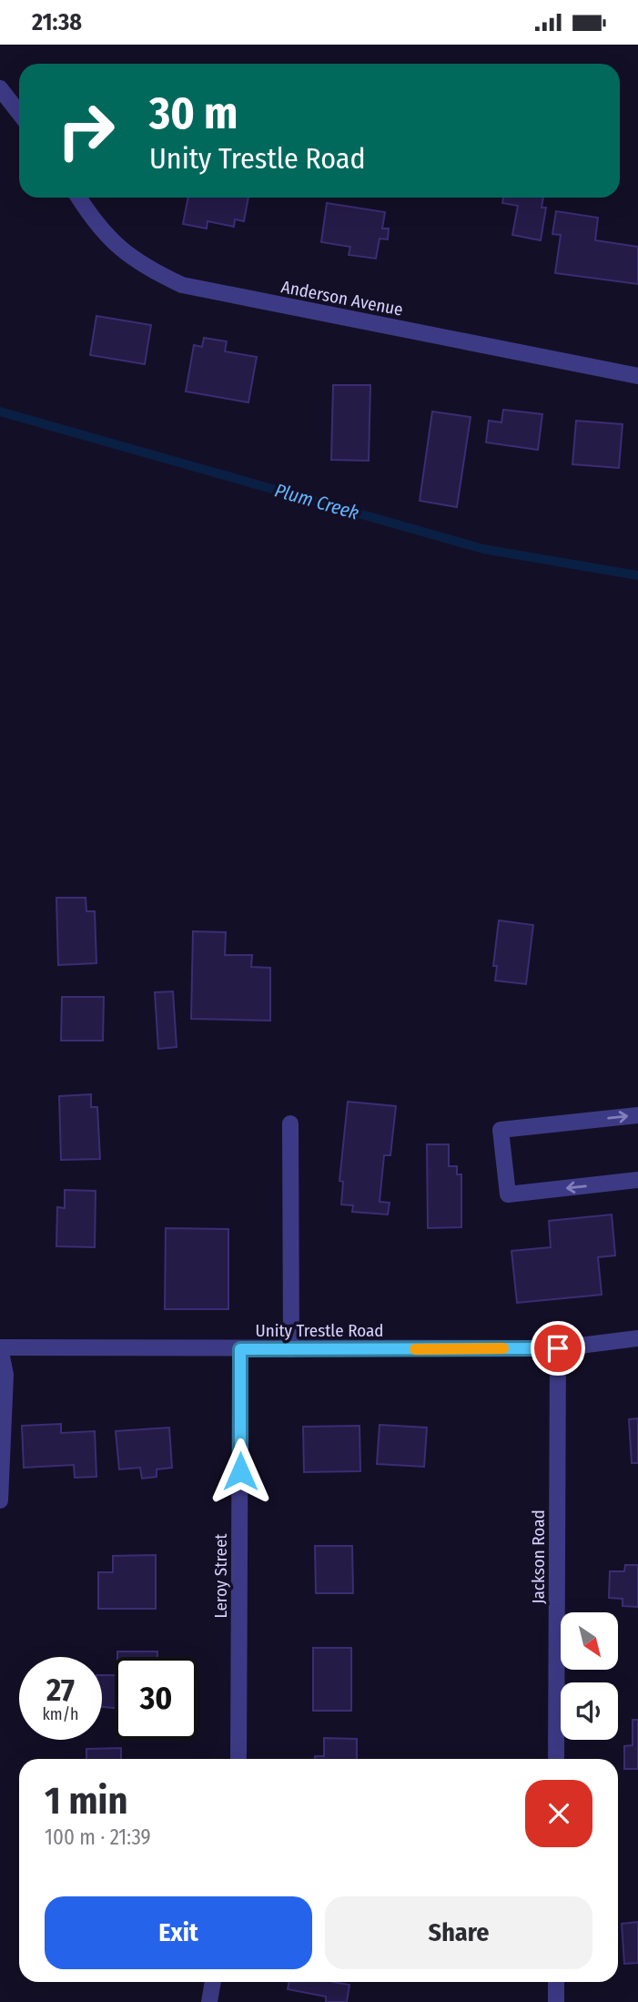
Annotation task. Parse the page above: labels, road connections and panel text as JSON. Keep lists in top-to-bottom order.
{
  "streets": {
    "street": [
      "Anderson Avenue",
      "Unity Trestle Road",
      "Jackson Road",
      "Leroy Street"
    ]
  },
  "crossings": [
    ["Unity Trestle Road", "Jackson Road"],
    ["Unity Trestle Road", "Leroy Street"]
  ],
  "water": ["Plum Creek"],
  "north": "bottom right",
  "page": {
    "status": "21:38",
    "turn": ["30 m", "Unity Trestle Road"],
    "speed": "27 km/h",
    "limit": "30",
    "heading": ["1 min", "100 m · 21:39"],
    "buttons": ["Exit", "Share"]
  }
}
